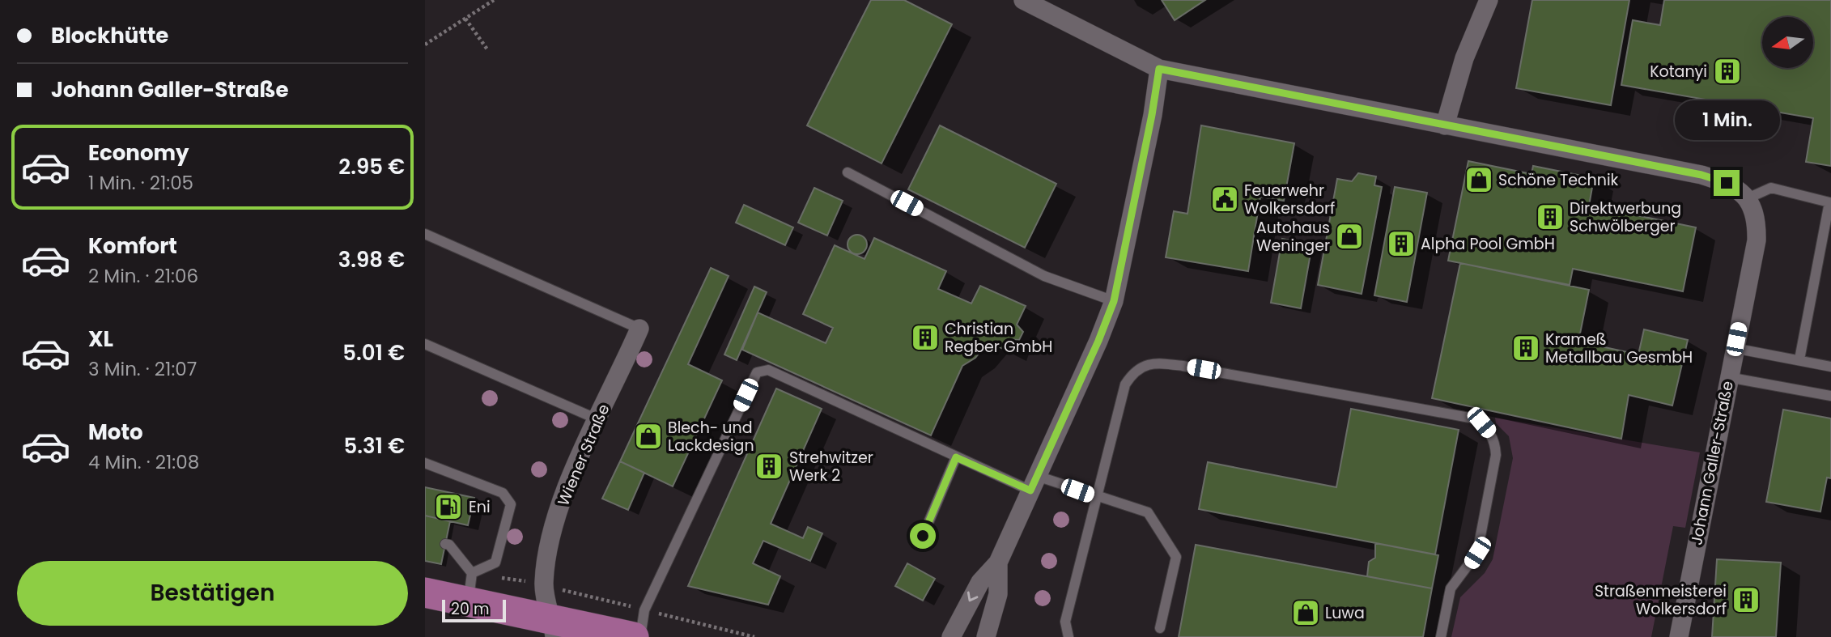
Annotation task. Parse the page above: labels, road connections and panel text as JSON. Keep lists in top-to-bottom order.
{
  "streets": {
    "street": ["Wiener Straße", "Johann Galler-Straße"]
  },
  "places": {
    "building": [
      "Kotanyi",
      "Direktwerbung Schwölberger",
      "Alpha Pool GmbH",
      "Christian Regber GmbH",
      "Krameß Metallbau GesmbH",
      "Strehwitzer Werk 2",
      "Straßenmeisterei Wolkersdorf"
    ],
    "shop": [
      "Schöne Technik",
      "Autohaus Weninger",
      "Blech- und Lackdesign",
      "Luwa"
    ],
    "public building": ["Feuerwehr Wolkersdorf"],
    "fuel station": ["Eni"]
  },
  "scale_bar": "20 m",
  "north": "left",
  "page": {
    "banner": ["Blockhütte", "Johann Galler-Straße"],
    "bubble": "1 Min.",
    "list": [
      {
        "name": "Economy",
        "note": "1 Min. · 21:05",
        "value": "2.95 €"
      },
      {
        "name": "Komfort",
        "note": "2 Min. · 21:06",
        "value": "3.98 €"
      },
      {
        "name": "XL",
        "note": "3 Min. · 21:07",
        "value": "5.01 €"
      },
      {
        "name": "Moto",
        "note": "4 Min. · 21:08",
        "value": "5.31 €"
      }
    ],
    "buttons": "Bestätigen",
    "scale": "20 m"
  }
}
